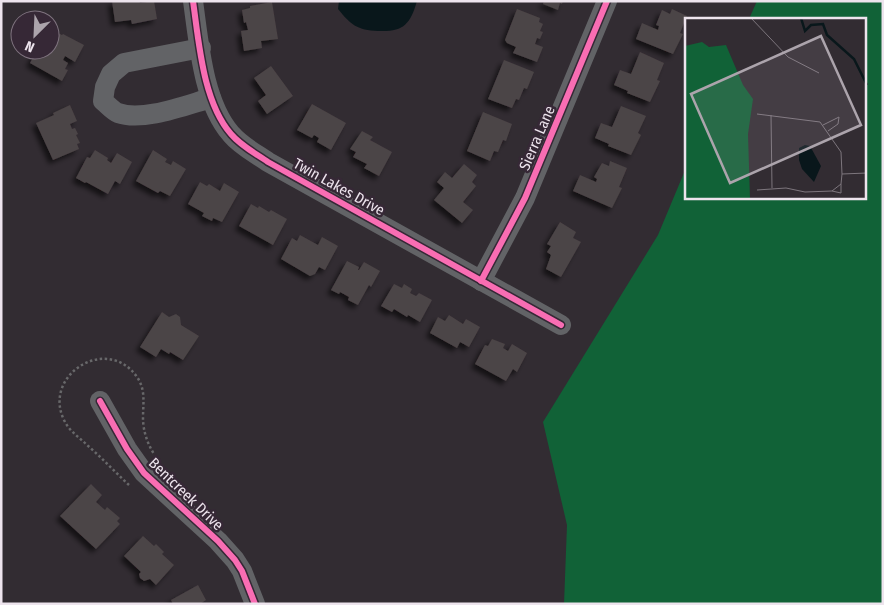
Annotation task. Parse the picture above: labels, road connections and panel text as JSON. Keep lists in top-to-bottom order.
{
  "streets": {
    "street": ["Sierra Lane", "Twin Lakes Drive", "Bentcreek Drive"]
  },
  "crossings": [
    ["Sierra Lane", "Twin Lakes Drive"]
  ],
  "north": "bottom left"
}
